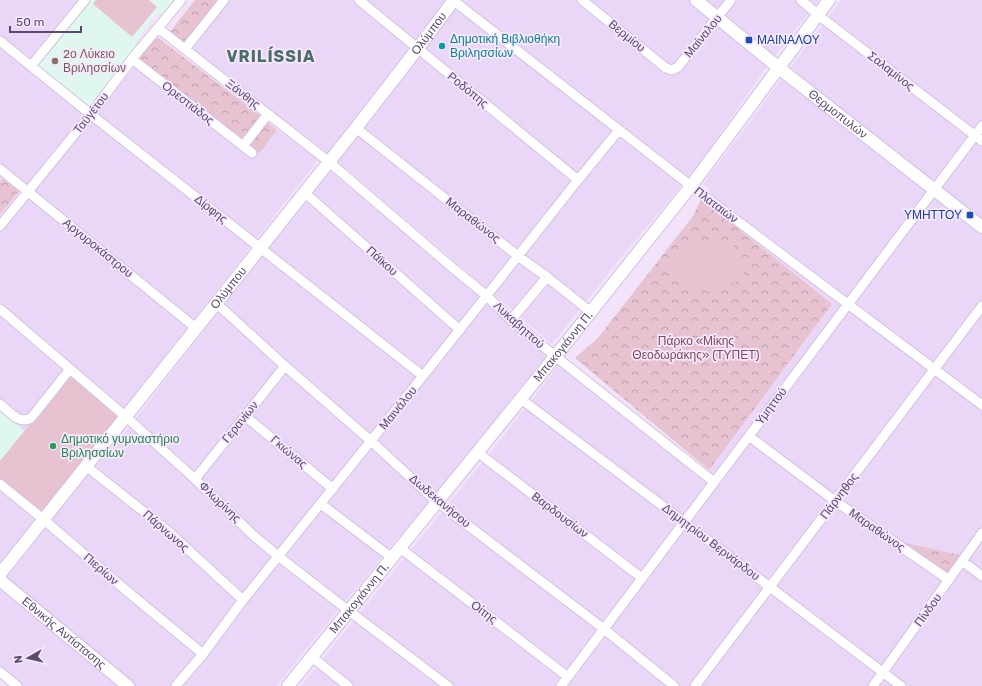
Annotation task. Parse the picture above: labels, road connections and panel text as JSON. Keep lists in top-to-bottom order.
{
  "streets": {
    "street": [
      "Ολύμπου",
      "Βερμίου",
      "Μαίναλου",
      "Σαλαμίνος",
      "Ροδόπης",
      "Ξάνθης",
      "Ορεστιάδος",
      "Ταϋγέτου",
      "Θερμοπυλών",
      "Πλαταιών",
      "Δίρφης",
      "Μαραθώνος",
      "Αργυροκάστρου",
      "Πάϊκου",
      "Λυκαβηττού",
      "Μπακογιάννη Π.",
      "Υμηττού",
      "Μαινάλου",
      "Γερανίων",
      "Γκιώνας",
      "Πάρνηθος",
      "Δωδεκανήσου",
      "Φλωρίνης",
      "Βαρδουσίων",
      "Πάρνωνος",
      "Δημητρίου Βερνάρδου",
      "Πιερίων",
      "Πίνδου",
      "Οίτης",
      "Εθνικής Αντίστασης"
    ]
  },
  "crossings": [
    ["Ολύμπου", "Ροδόπης"],
    ["Ολύμπου", "Ξάνθης"],
    ["Ολύμπου", "Πλαταιών"],
    ["Ολύμπου", "Δίρφης"],
    ["Ολύμπου", "Μαραθώνος"],
    ["Ολύμπου", "Αργυροκάστρου"],
    ["Ολύμπου", "Πάϊκου"],
    ["Ολύμπου", "Λυκαβηττού"],
    ["Ολύμπου", "Δωδεκανήσου"],
    ["Ολύμπου", "Φλωρίνης"],
    ["Ολύμπου", "Πάρνωνος"],
    ["Ολύμπου", "Πιερίων"],
    ["Βερμίου", "Μαίναλου"],
    ["Μαίναλου", "Θερμοπυλών"],
    ["Σαλαμίνος", "Μπακογιάννη Π."],
    ["Σαλαμίνος", "Υμηττού"],
    ["Ροδόπης", "Μαινάλου"],
    ["Ξάνθης", "Ταϋγέτου"],
    ["Ξάνθης", "Λυκαβηττού"],
    ["Ορεστιάδος", "Ταϋγέτου"],
    ["Ταϋγέτου", "Δίρφης"],
    ["Ταϋγέτου", "Αργυροκάστρου"],
    ["Θερμοπυλών", "Μπακογιάννη Π."],
    ["Θερμοπυλών", "Υμηττού"],
    ["Πλαταιών", "Μπακογιάννη Π."],
    ["Πλαταιών", "Υμηττού"],
    ["Πλαταιών", "Μαινάλου"],
    ["Πλαταιών", "Πάρνηθος"],
    ["Δίρφης", "Μαινάλου"],
    ["Μαραθώνος", "Μπακογιάννη Π."],
    ["Μαραθώνος", "Υμηττού"],
    ["Μαραθώνος", "Μαινάλου"],
    ["Μαραθώνος", "Πάρνηθος"],
    ["Μαραθώνος", "Πίνδου"],
    ["Πάϊκου", "Μαινάλου"],
    ["Λυκαβηττού", "Μπακογιάννη Π."],
    ["Λυκαβηττού", "Υμηττού"],
    ["Λυκαβηττού", "Μαινάλου"],
    ["Μπακογιάννη Π.", "Δωδεκανήσου"],
    ["Μπακογιάννη Π.", "Φλωρίνης"],
    ["Μπακογιάννη Π.", "Βαρδουσίων"],
    ["Μπακογιάννη Π.", "Δημητρίου Βερνάρδου"],
    ["Μπακογιάννη Π.", "Οίτης"],
    ["Υμηττού", "Δωδεκανήσου"],
    ["Υμηττού", "Βαρδουσίων"],
    ["Υμηττού", "Δημητρίου Βερνάρδου"],
    ["Υμηττού", "Οίτης"],
    ["Μαινάλου", "Γκιώνας"],
    ["Μαινάλου", "Δωδεκανήσου"],
    ["Μαινάλου", "Φλωρίνης"],
    ["Μαινάλου", "Πάρνωνος"],
    ["Μαινάλου", "Πιερίων"],
    ["Γερανίων", "Γκιώνας"],
    ["Γερανίων", "Δωδεκανήσου"],
    ["Γερανίων", "Φλωρίνης"],
    ["Πάρνηθος", "Δημητρίου Βερνάρδου"],
    ["Δημητρίου Βερνάρδου", "Πίνδου"]
  ],
  "districts": ["VRILÍSSIA"],
  "parks": ["Πάρκο «Μίκης Θεοδωράκης» (ΤΥΠΕΤ)"],
  "places": {
    "transit": ["ΜΑΙΝΑΛΟΥ", "ΥΜΗΤΤΟΥ"],
    "other": ["Δημοτική Βιβλιοθήκη Βριλησσίων", "2ο Λύκειο Βριλησσίων", "Δημοτικό γυμναστήριο Βριλησσίων"]
  },
  "scale_bar": "50 m",
  "north": "left"
}
